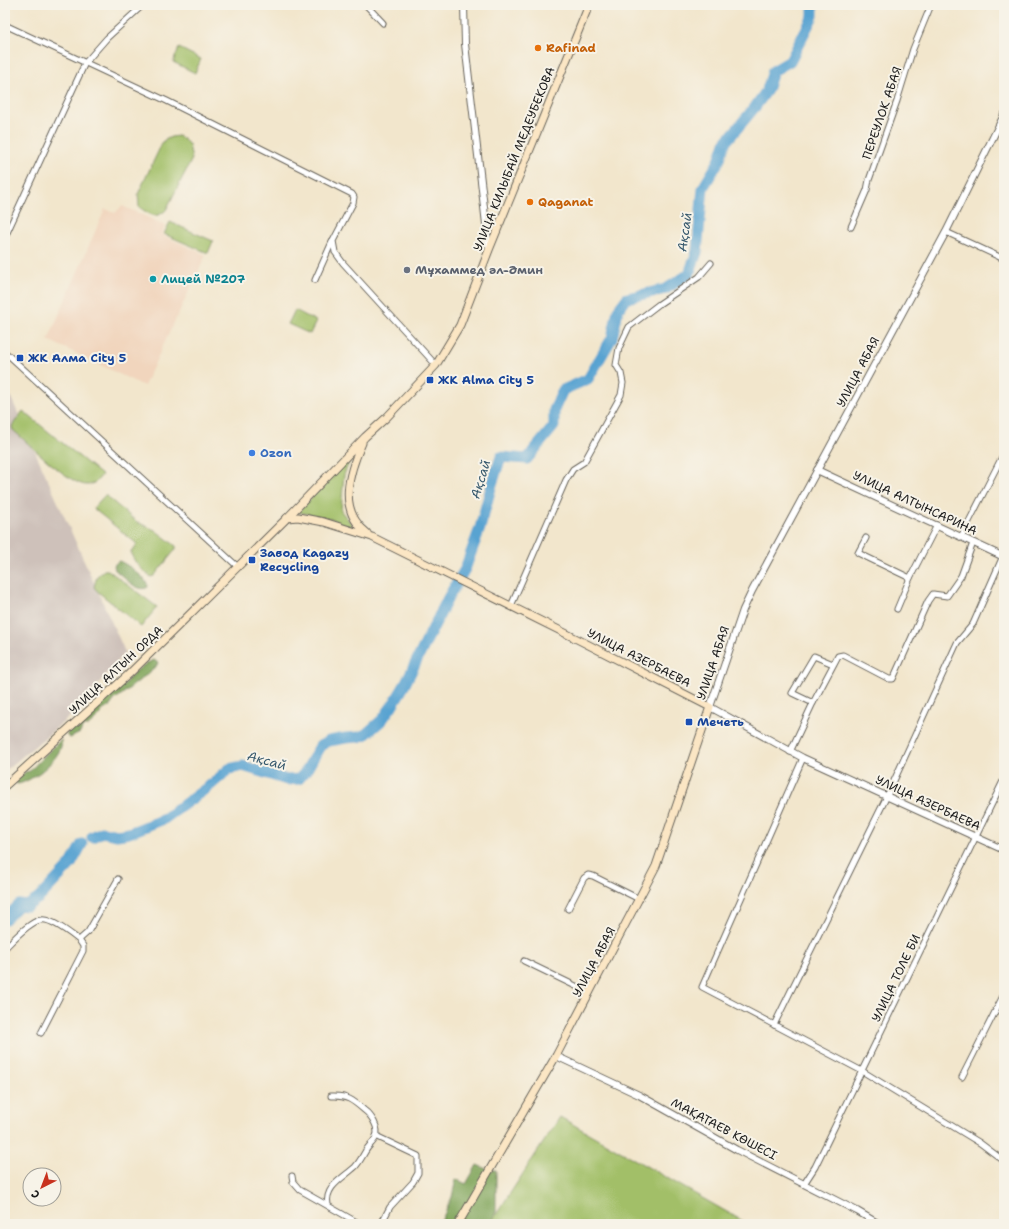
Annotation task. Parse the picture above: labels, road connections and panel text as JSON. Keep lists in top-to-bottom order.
{
  "streets": {
    "main road": [
      "УЛИЦА КИЛЫБАЙ МЕДЕУБЕКОВА",
      "УЛИЦА АБАЯ",
      "УЛИЦА АЗЕРБАЕВА",
      "УЛИЦА АЛТЫН ОРДА"
    ],
    "street": [
      "ПЕРЕУЛОК АБАЯ",
      "УЛИЦА АЛТЫНСАРИНА",
      "УЛИЦА ТОЛЕ БИ",
      "МАҚАТАЕВ КӨШЕСІ"
    ]
  },
  "crossings": [
    ["УЛИЦА КИЛЫБАЙ МЕДЕУБЕКОВА", "УЛИЦА АЗЕРБАЕВА"],
    ["УЛИЦА КИЛЫБАЙ МЕДЕУБЕКОВА", "УЛИЦА АЛТЫН ОРДА"],
    ["УЛИЦА АБАЯ", "УЛИЦА АЛТЫНСАРИНА"],
    ["УЛИЦА АБАЯ", "УЛИЦА АЗЕРБАЕВА"],
    ["УЛИЦА АБАЯ", "МАҚАТАЕВ КӨШЕСІ"],
    ["УЛИЦА АЗЕРБАЕВА", "УЛИЦА АЛТЫН ОРДА"],
    ["УЛИЦА АЗЕРБАЕВА", "УЛИЦА ТОЛЕ БИ"],
    ["УЛИЦА ТОЛЕ БИ", "МАҚАТАЕВ КӨШЕСІ"]
  ],
  "water": ["Ақсай"],
  "places": {
    "other": [
      "Rafinad",
      "Qaganat",
      "Мұхаммед әл-Әмин",
      "Лицей №207",
      "Ozon"
    ],
    "transit": [
      "ЖК Алма City 5",
      "ЖК Alma City 5",
      "Завод Kagazy Recycling",
      "Мечеть"
    ]
  },
  "north": "bottom left"
}
